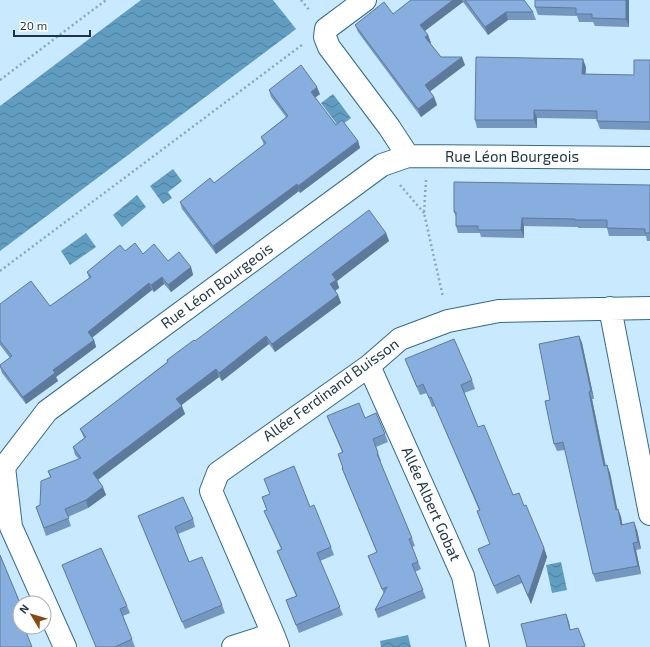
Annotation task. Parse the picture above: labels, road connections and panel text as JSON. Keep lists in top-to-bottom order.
{
  "streets": {
    "street": ["Rue Léon Bourgeois", "Allée Ferdinand Buisson", "Allée Albert Gobat"]
  },
  "crossings": [
    ["Allée Ferdinand Buisson", "Allée Albert Gobat"]
  ],
  "scale_bar": "20 m",
  "north": "top left"
}
